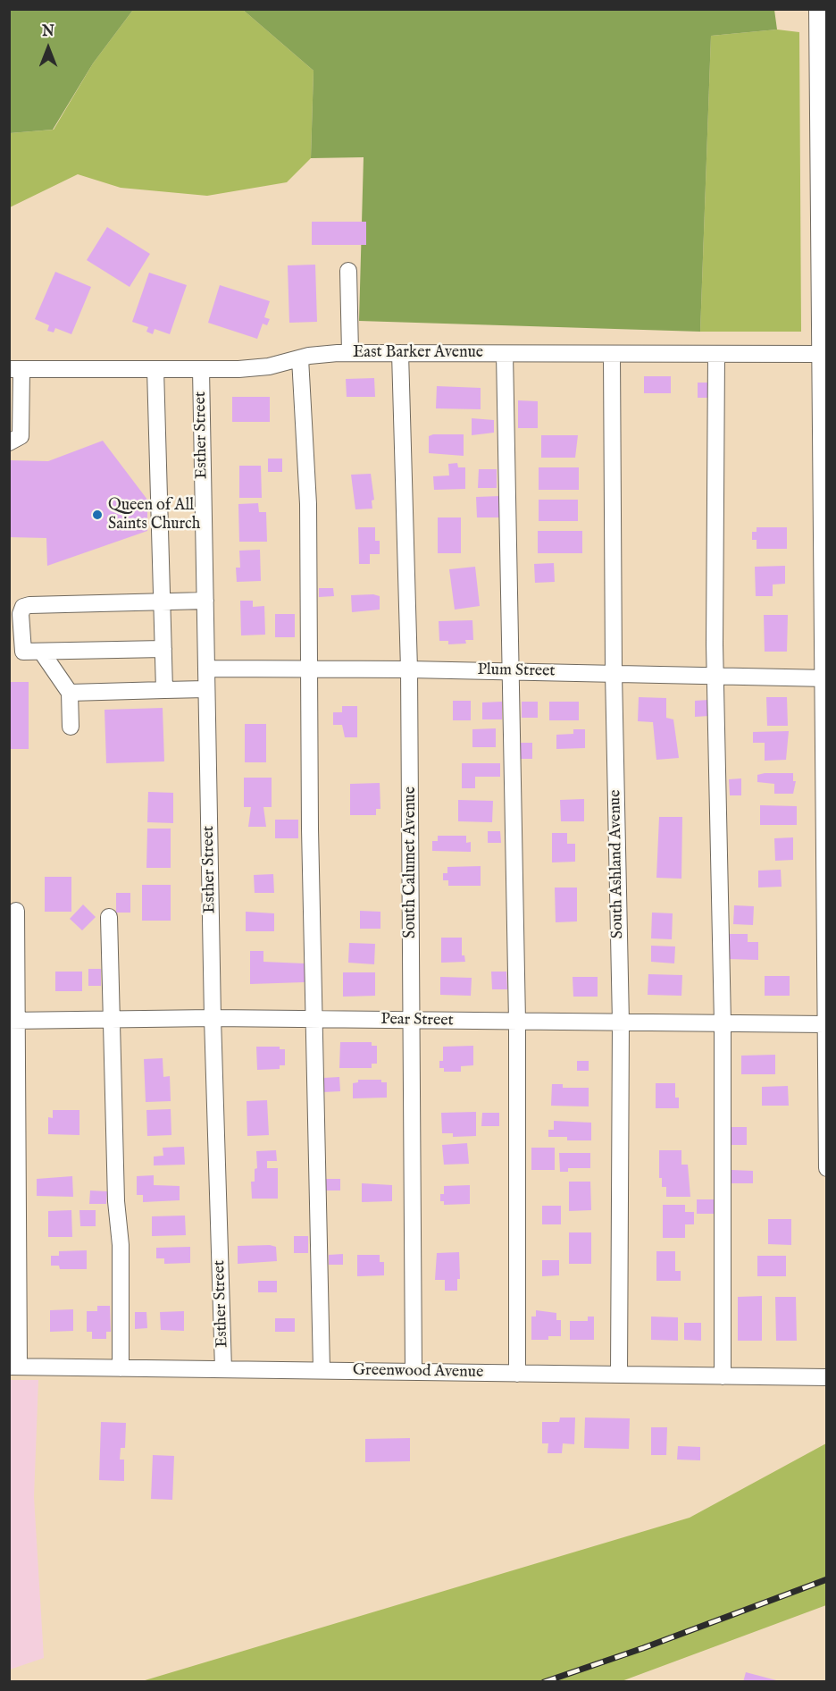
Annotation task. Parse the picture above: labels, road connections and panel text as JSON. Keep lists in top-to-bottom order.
{
  "streets": {
    "street": [
      "East Barker Avenue",
      "Esther Street",
      "Plum Street",
      "South Calumet Avenue",
      "South Ashland Avenue",
      "Pear Street",
      "Greenwood Avenue"
    ]
  },
  "crossings": [
    ["East Barker Avenue", "Esther Street"],
    ["East Barker Avenue", "South Calumet Avenue"],
    ["East Barker Avenue", "South Ashland Avenue"],
    ["Esther Street", "Plum Street"],
    ["Esther Street", "Pear Street"],
    ["Esther Street", "Greenwood Avenue"],
    ["Plum Street", "South Calumet Avenue"],
    ["Plum Street", "South Ashland Avenue"],
    ["South Calumet Avenue", "Pear Street"],
    ["South Calumet Avenue", "Greenwood Avenue"],
    ["South Ashland Avenue", "Pear Street"],
    ["South Ashland Avenue", "Greenwood Avenue"]
  ],
  "places": ["Queen of All Saints Church"],
  "north": "top"
}
